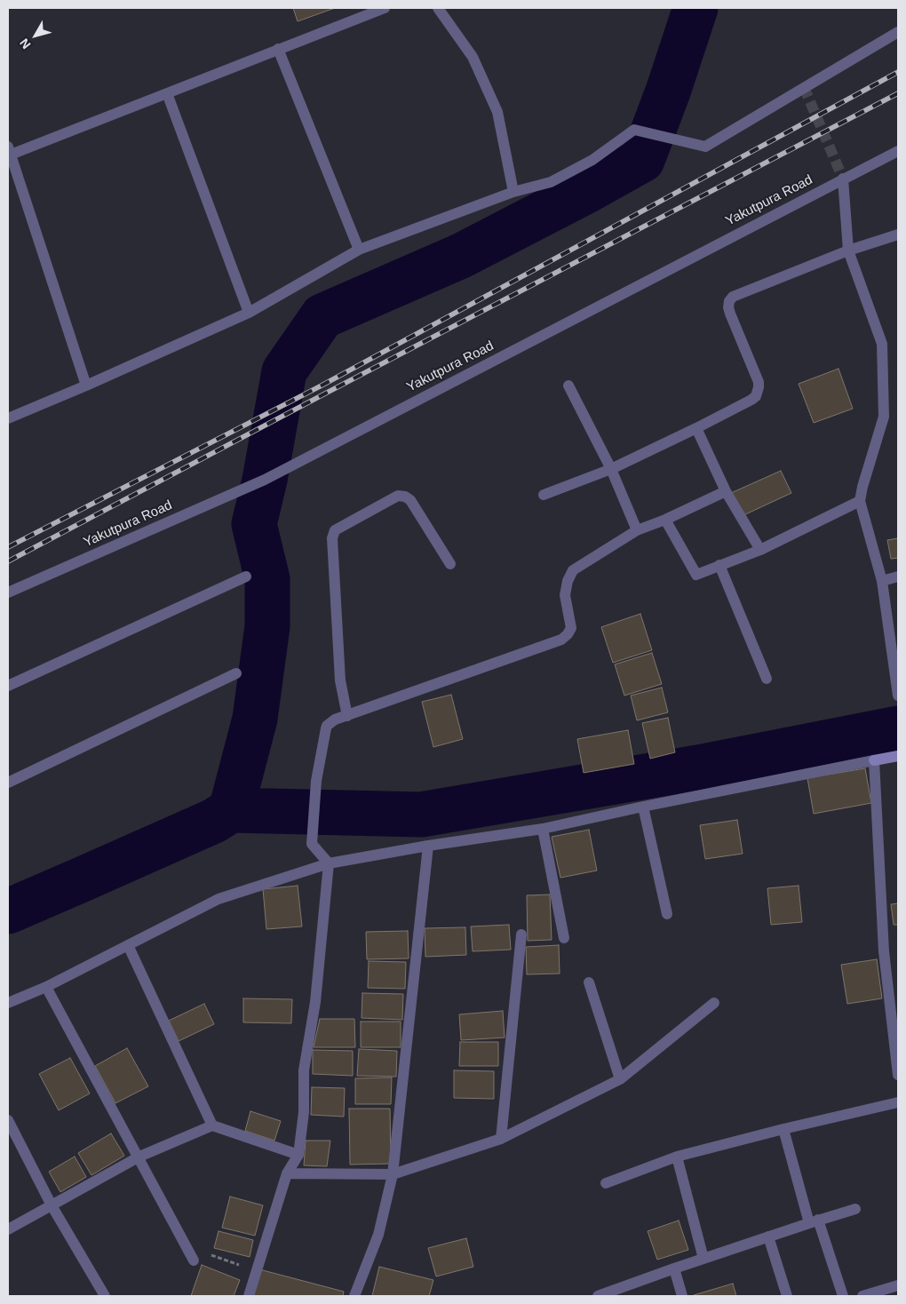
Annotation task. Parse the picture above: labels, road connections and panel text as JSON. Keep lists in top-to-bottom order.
{
  "streets": {
    "street": ["Yakutpura Road"]
  },
  "north": "bottom left"
}
